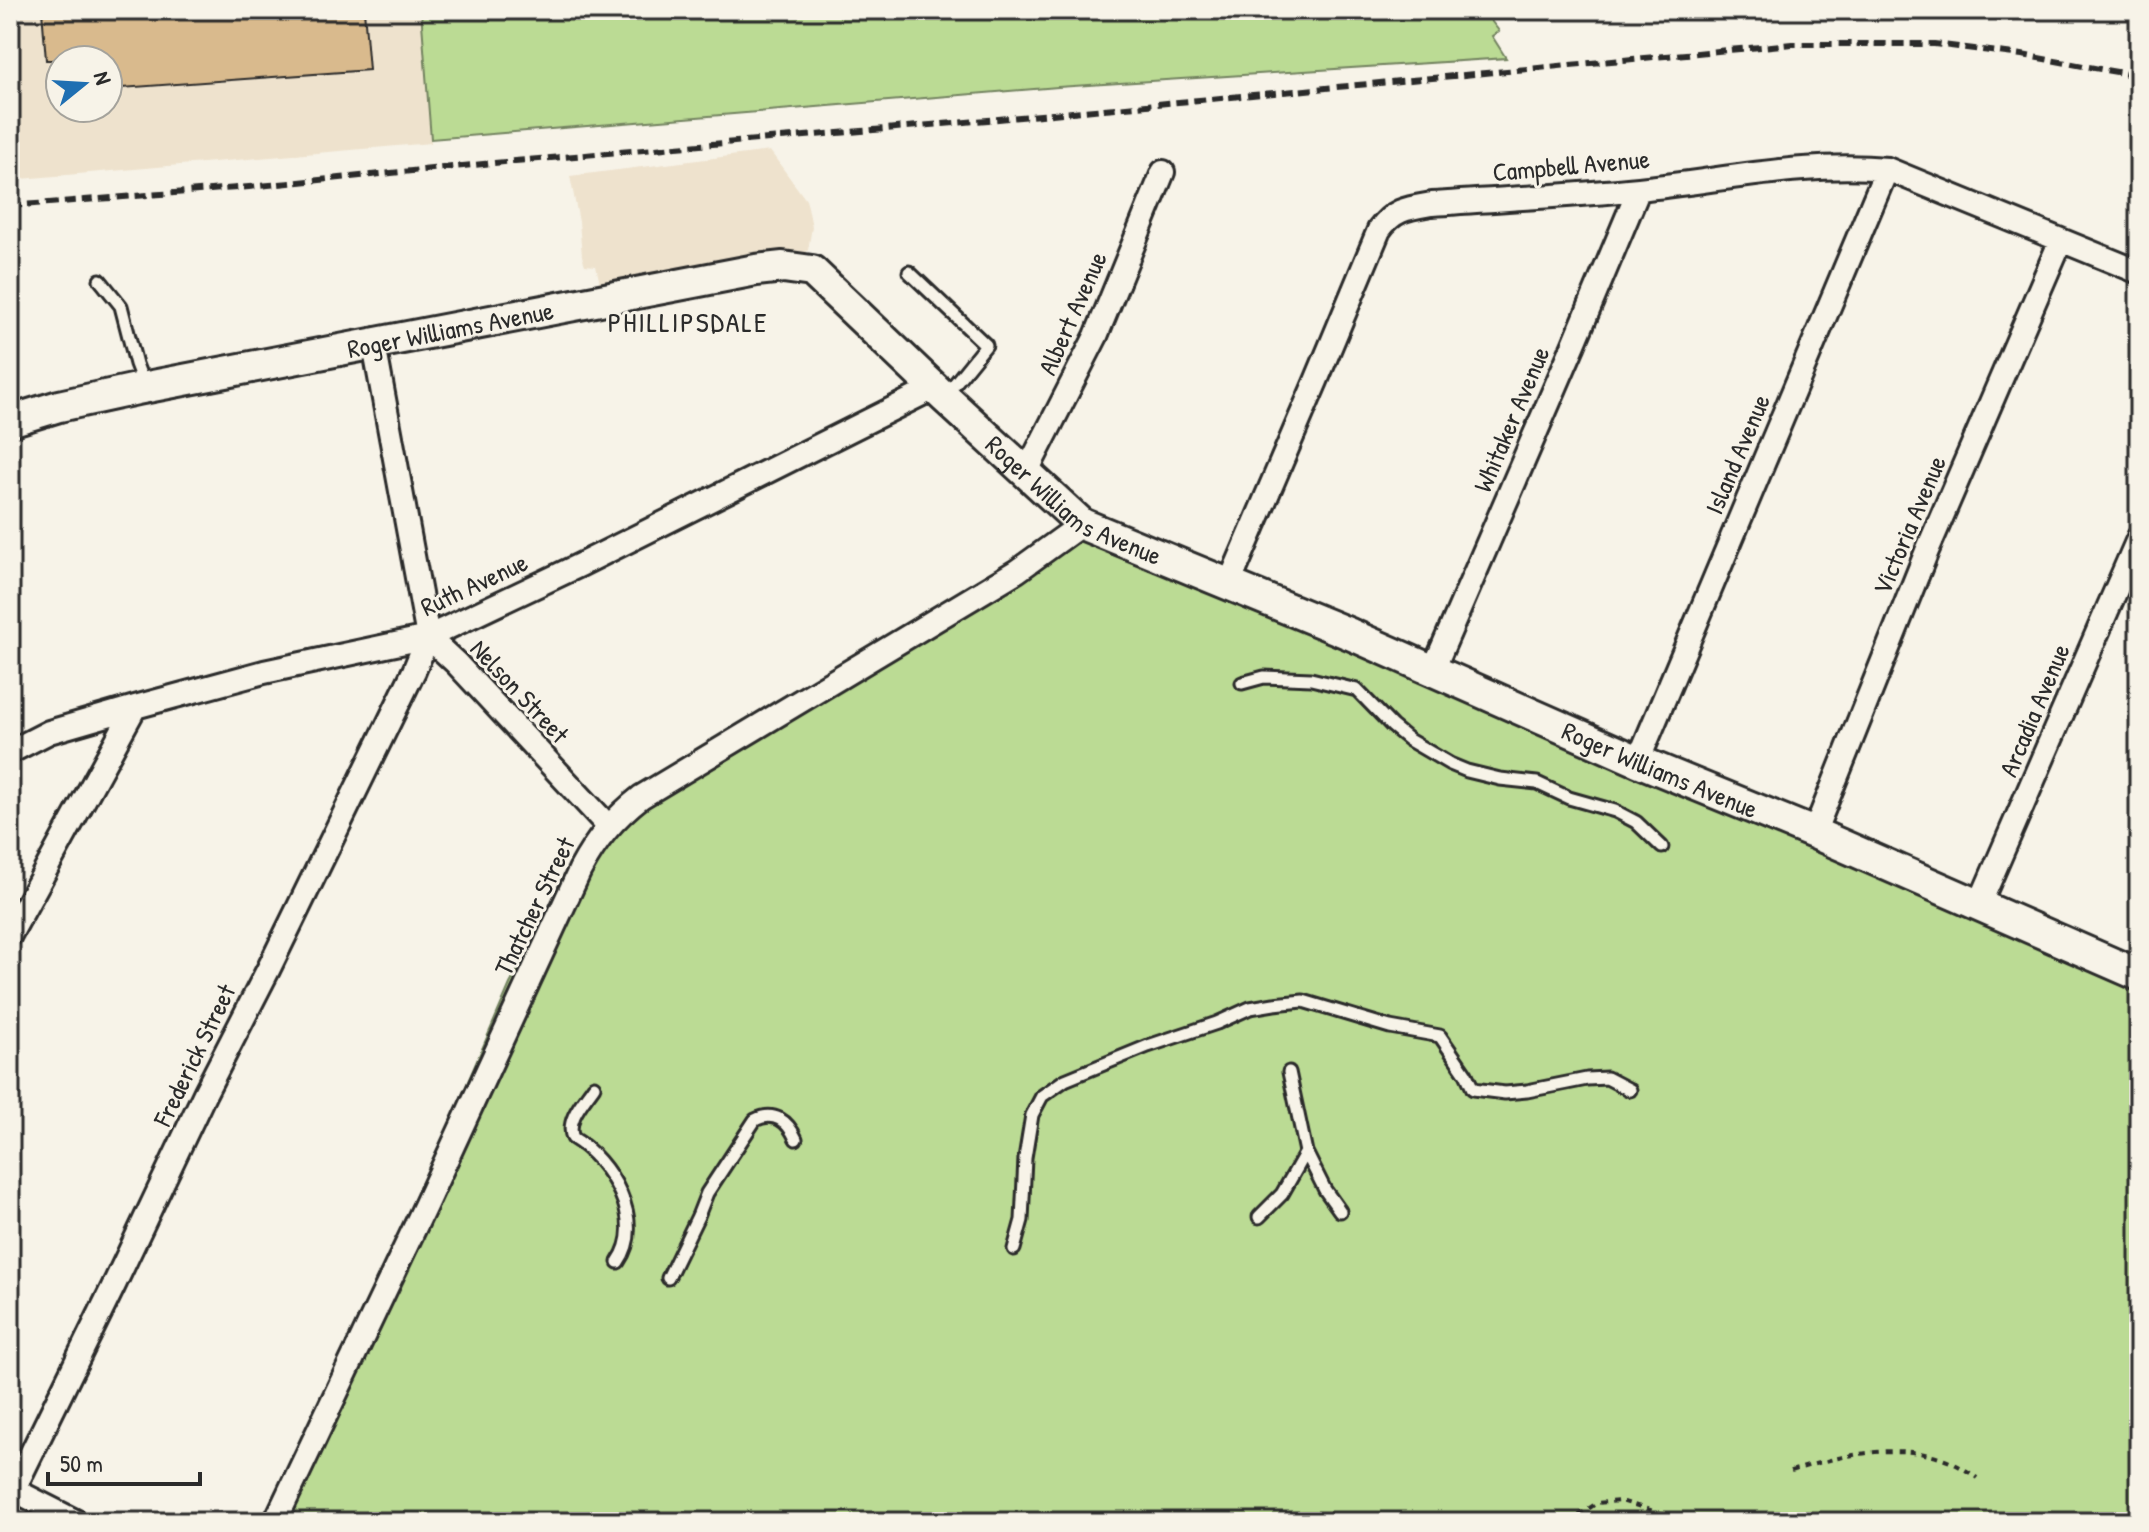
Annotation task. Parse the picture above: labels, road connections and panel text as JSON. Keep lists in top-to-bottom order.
{
  "streets": {
    "main road": ["Roger Williams Avenue"],
    "street": [
      "Campbell Avenue",
      "Albert Avenue",
      "Whitaker Avenue",
      "Island Avenue",
      "Victoria Avenue",
      "Ruth Avenue",
      "Nelson Street",
      "Arcadia Avenue",
      "Thatcher Street",
      "Frederick Street"
    ]
  },
  "crossings": [
    ["Campbell Avenue", "Roger Williams Avenue"],
    ["Campbell Avenue", "Whitaker Avenue"],
    ["Campbell Avenue", "Island Avenue"],
    ["Campbell Avenue", "Victoria Avenue"],
    ["Albert Avenue", "Roger Williams Avenue"],
    ["Roger Williams Avenue", "Whitaker Avenue"],
    ["Roger Williams Avenue", "Island Avenue"],
    ["Roger Williams Avenue", "Victoria Avenue"],
    ["Roger Williams Avenue", "Ruth Avenue"],
    ["Roger Williams Avenue", "Arcadia Avenue"],
    ["Roger Williams Avenue", "Thatcher Street"],
    ["Ruth Avenue", "Nelson Street"],
    ["Ruth Avenue", "Frederick Street"],
    ["Nelson Street", "Thatcher Street"],
    ["Nelson Street", "Frederick Street"]
  ],
  "districts": ["PHILLIPSDALE"],
  "scale_bar": "50 m",
  "north": "right"
}
